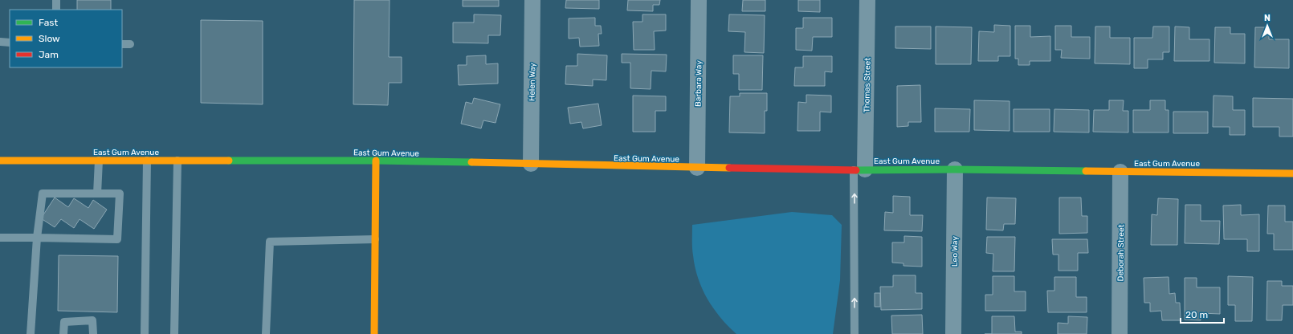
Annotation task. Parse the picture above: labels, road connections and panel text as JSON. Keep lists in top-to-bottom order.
{
  "streets": {
    "street": [
      "Helen Way",
      "Barbara Way",
      "Thomas Street",
      "East Gum Avenue",
      "Leo Way",
      "Deborah Street"
    ]
  },
  "crossings": [
    ["Helen Way", "East Gum Avenue"],
    ["Barbara Way", "East Gum Avenue"],
    ["Thomas Street", "East Gum Avenue"],
    ["East Gum Avenue", "Leo Way"],
    ["East Gum Avenue", "Deborah Street"]
  ],
  "legend": ["Fast", "Slow", "Jam"],
  "scale_bar": "20 m",
  "north": "top"
}
